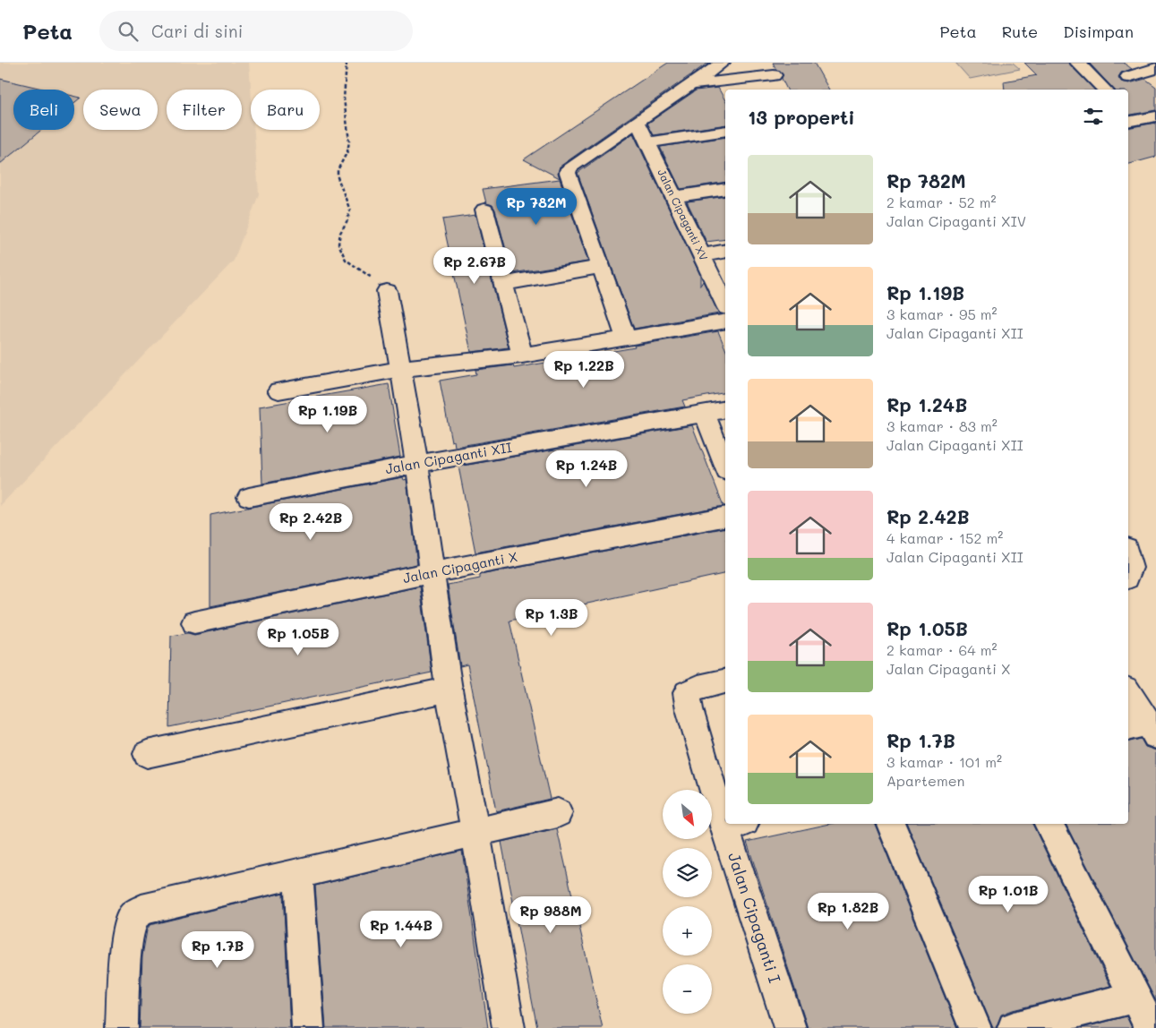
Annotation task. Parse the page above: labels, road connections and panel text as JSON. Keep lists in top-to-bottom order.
{
  "streets": {
    "street": [
      "Jalan Cipaganti XV",
      "Jalan Cipaganti XII",
      "Jalan Cipaganti X",
      "Jalan Cipaganti I"
    ]
  },
  "north": "bottom right",
  "page": {
    "header": "Peta",
    "search": "Cari di sini",
    "nav": ["Peta", "Rute", "Disimpan"],
    "chip": [
      "Beli",
      "Sewa",
      "Filter",
      "Baru"
    ],
    "heading": "13 properti",
    "list": [
      {
        "name": "Rp 782M",
        "note": "2 kamar · 52 m² · Jalan Cipaganti XIV"
      },
      {
        "name": "Rp 1.19B",
        "note": "3 kamar · 95 m² · Jalan Cipaganti XII"
      },
      {
        "name": "Rp 1.24B",
        "note": "3 kamar · 83 m² · Jalan Cipaganti XII"
      },
      {
        "name": "Rp 2.42B",
        "note": "4 kamar · 152 m² · Jalan Cipaganti XII"
      },
      {
        "name": "Rp 1.05B",
        "note": "2 kamar · 64 m² · Jalan Cipaganti X"
      },
      {
        "name": "Rp 1.7B",
        "note": "3 kamar · 101 m² · Apartemen"
      }
    ],
    "price": [
      "Rp 782M",
      "Rp 2.67B",
      "Rp 1.22B",
      "Rp 1.19B",
      "Rp 1.24B",
      "Rp 2.42B",
      "Rp 1.3B",
      "Rp 1.05B",
      "Rp 1.01B",
      "Rp 1.82B",
      "Rp 988M",
      "Rp 1.44B",
      "Rp 1.7B"
    ],
    "map_buttons": ["+", "−"]
  }
}
